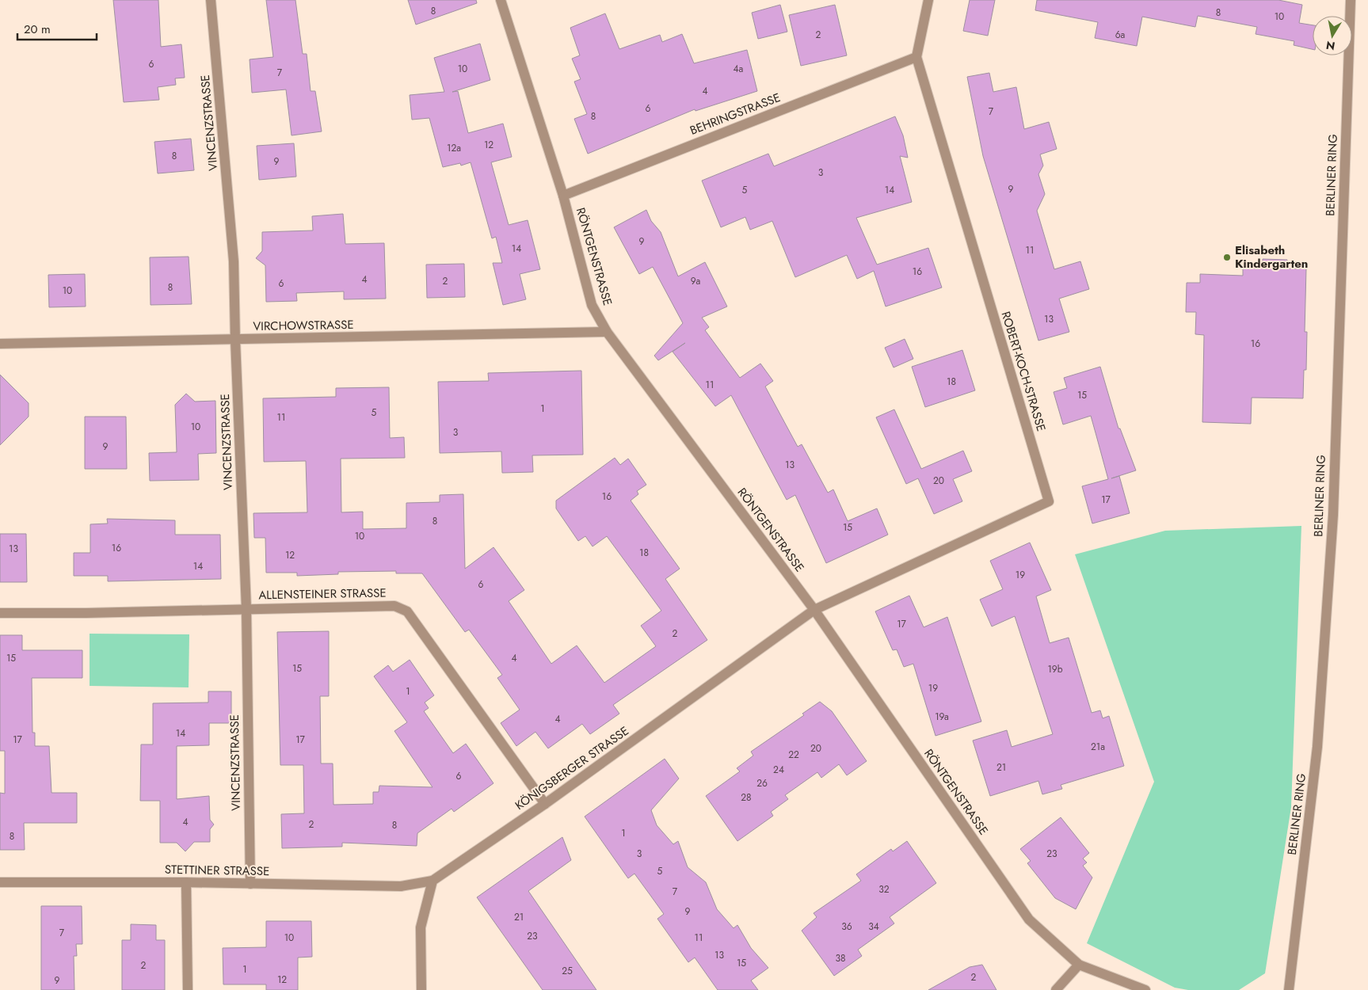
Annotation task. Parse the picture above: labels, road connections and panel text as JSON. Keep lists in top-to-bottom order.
{
  "streets": {
    "street": [
      "BEHRINGSTRASSE",
      "VINCENZSTRASSE",
      "BERLINER RING",
      "RÖNTGENSTRASSE",
      "VIRCHOWSTRASSE",
      "ROBERT-KOCH-STRASSE",
      "ALLENSTEINER STRASSE",
      "KÖNIGSBERGER STRASSE",
      "STETTINER STRASSE"
    ]
  },
  "crossings": [
    ["BEHRINGSTRASSE", "RÖNTGENSTRASSE"],
    ["BEHRINGSTRASSE", "ROBERT-KOCH-STRASSE"],
    ["VINCENZSTRASSE", "VIRCHOWSTRASSE"],
    ["VINCENZSTRASSE", "ALLENSTEINER STRASSE"],
    ["VINCENZSTRASSE", "STETTINER STRASSE"],
    ["RÖNTGENSTRASSE", "VIRCHOWSTRASSE"],
    ["RÖNTGENSTRASSE", "ROBERT-KOCH-STRASSE"],
    ["RÖNTGENSTRASSE", "KÖNIGSBERGER STRASSE"],
    ["ROBERT-KOCH-STRASSE", "KÖNIGSBERGER STRASSE"],
    ["ALLENSTEINER STRASSE", "KÖNIGSBERGER STRASSE"],
    ["KÖNIGSBERGER STRASSE", "STETTINER STRASSE"]
  ],
  "places": ["Elisabeth Kindergarten"],
  "house_numbers": [
    "8",
    "8",
    "10",
    "2",
    "6a",
    "6",
    "10",
    "4a",
    "7",
    "4",
    "6",
    "7",
    "8",
    "12",
    "12a",
    "8",
    "9",
    "3",
    "9",
    "5",
    "14",
    "9",
    "14",
    "11",
    "16",
    "4",
    "2",
    "9a",
    "6",
    "8",
    "10",
    "13",
    "16",
    "18",
    "11",
    "15",
    "1",
    "5",
    "11",
    "10",
    "3",
    "9",
    "13",
    "20",
    "16",
    "17",
    "8",
    "15",
    "10",
    "16",
    "13",
    "18",
    "12",
    "14",
    "19",
    "6",
    "17",
    "2",
    "15",
    "4",
    "15",
    "19b",
    "19",
    "1",
    "19a",
    "4",
    "14",
    "17",
    "17",
    "21a",
    "20",
    "22",
    "21",
    "24",
    "6",
    "26",
    "28",
    "4",
    "2",
    "8",
    "1",
    "8",
    "3",
    "23",
    "5",
    "32",
    "7",
    "9",
    "21",
    "36",
    "34",
    "7",
    "23",
    "10",
    "11",
    "13",
    "38",
    "15",
    "2",
    "1",
    "25",
    "2",
    "12",
    "9"
  ],
  "scale_bar": "20 m",
  "north": "bottom"
}
